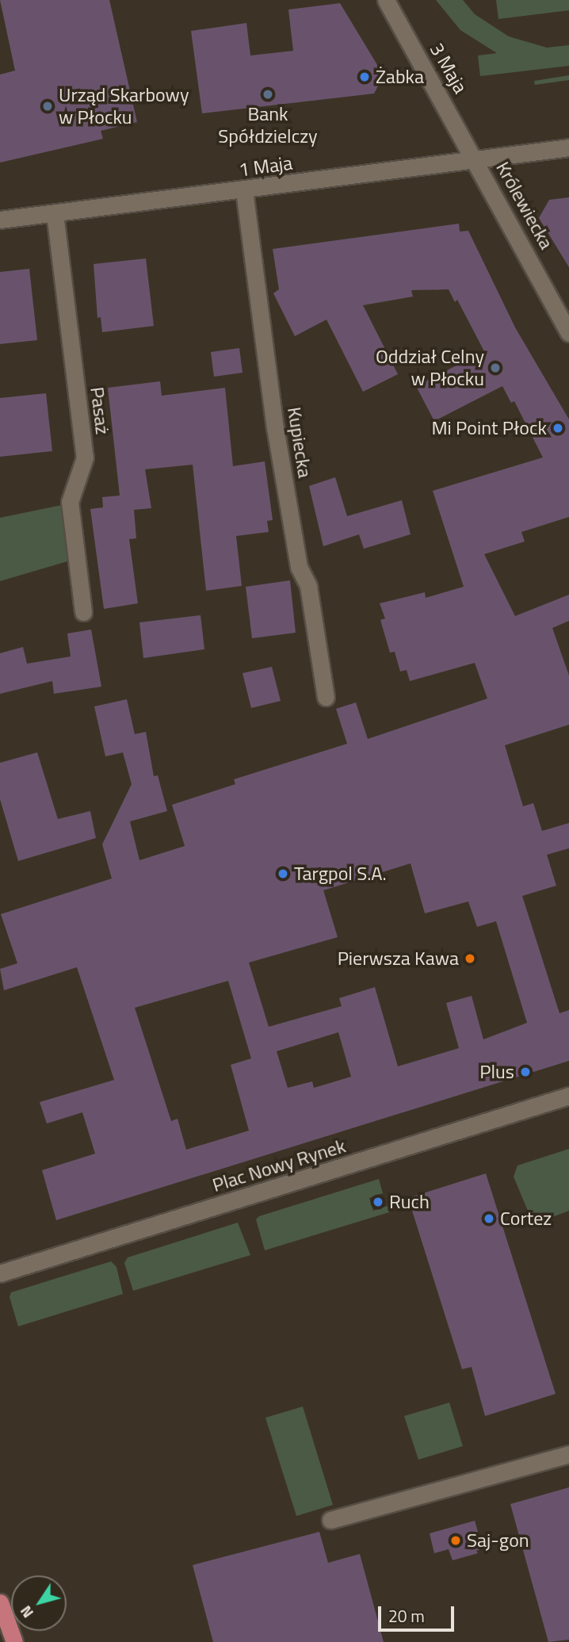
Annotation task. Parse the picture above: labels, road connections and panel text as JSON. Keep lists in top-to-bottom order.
{
  "streets": {
    "street": [
      "3 Maja",
      "1 Maja",
      "Królewiecka",
      "Pasaż",
      "Kupiecka",
      "Plac Nowy Rynek"
    ]
  },
  "crossings": [
    ["3 Maja", "1 Maja"],
    ["3 Maja", "Królewiecka"],
    ["1 Maja", "Królewiecka"],
    ["1 Maja", "Pasaż"],
    ["1 Maja", "Kupiecka"]
  ],
  "places": [
    "Żabka",
    "Bank Spółdzielczy",
    "Urząd Skarbowy w Płocku",
    "Oddział Celny w Płocku",
    "Mi Point Płock",
    "Targpol S.A.",
    "Pierwsza Kawa",
    "Plus",
    "Ruch",
    "Cortez",
    "Saj-gon"
  ],
  "scale_bar": "20 m",
  "north": "bottom left"
}
